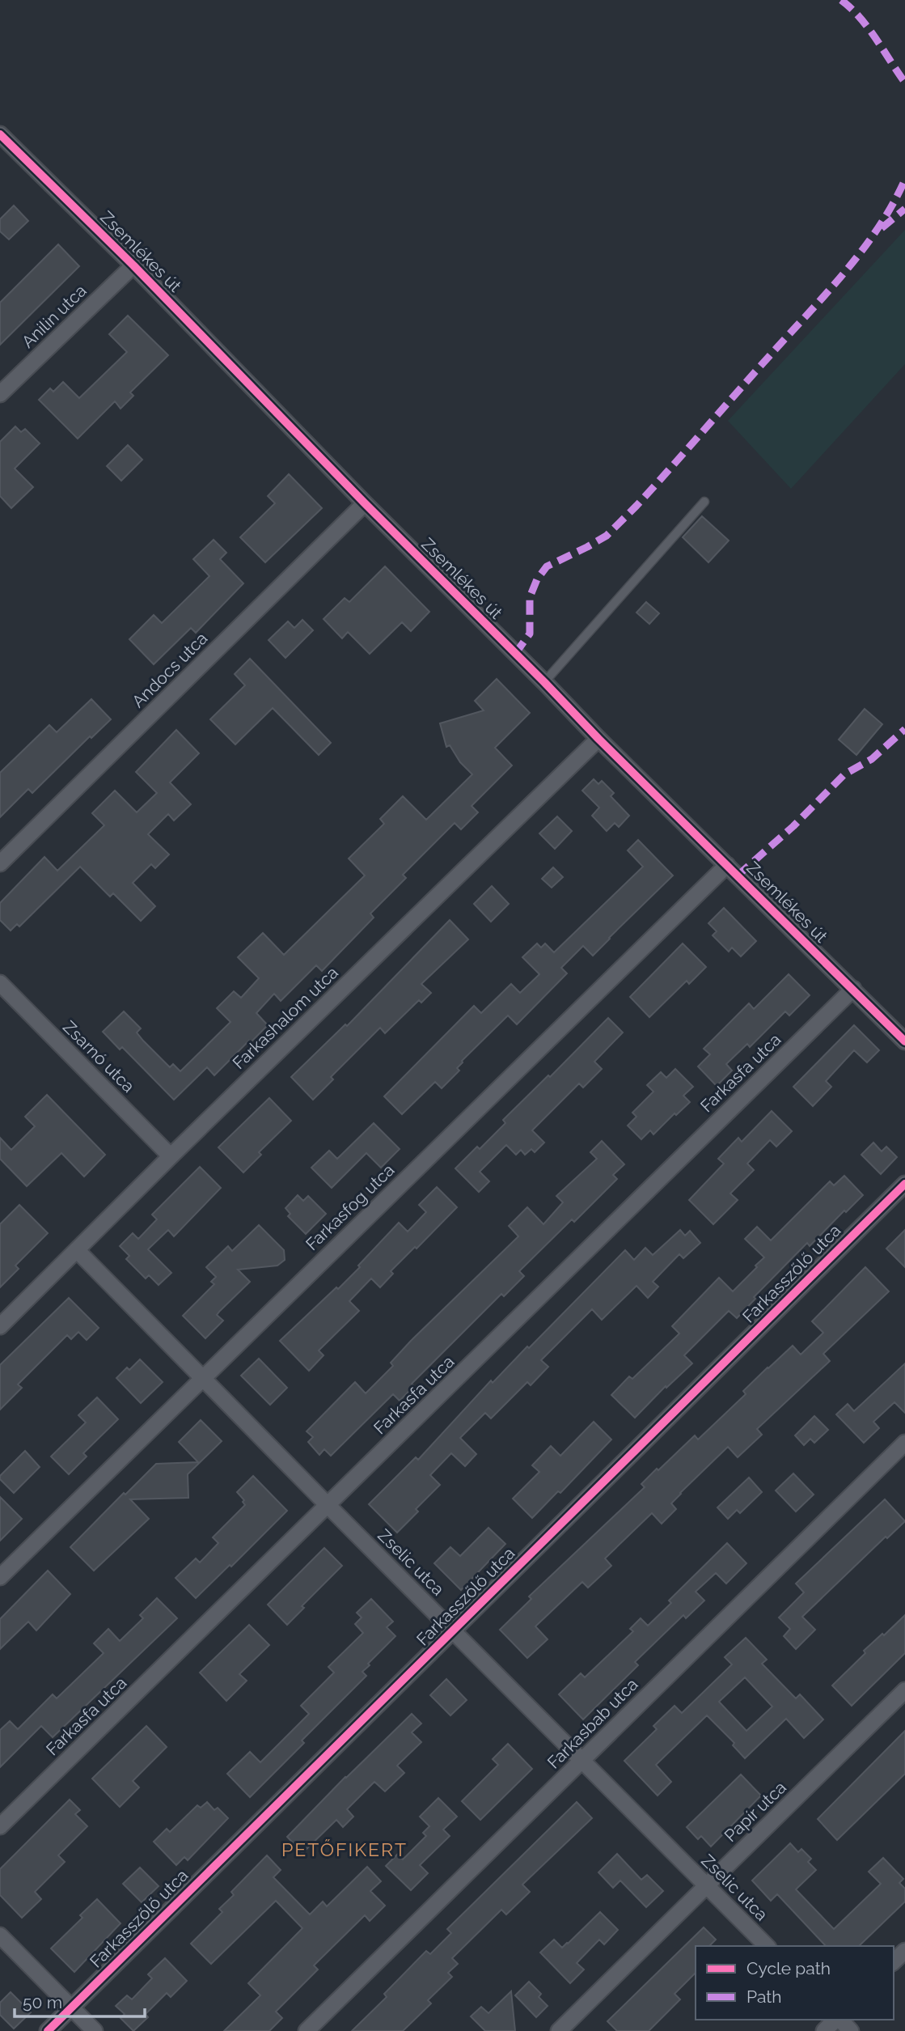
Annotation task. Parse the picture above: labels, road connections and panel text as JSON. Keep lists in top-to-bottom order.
{
  "streets": {
    "street": [
      "Zsemlékes út",
      "Anilin utca",
      "Andocs utca",
      "Farkashalom utca",
      "Zsarnó utca",
      "Farkasfa utca",
      "Farkasfog utca",
      "Farkasszőlő utca",
      "Zselic utca",
      "Farkasbab utca",
      "Papír utca"
    ]
  },
  "crossings": [
    ["Zsemlékes út", "Anilin utca"],
    ["Zsemlékes út", "Andocs utca"],
    ["Zsemlékes út", "Farkashalom utca"],
    ["Zsemlékes út", "Farkasfa utca"],
    ["Zsemlékes út", "Farkasfog utca"],
    ["Farkashalom utca", "Zsarnó utca"],
    ["Farkashalom utca", "Zselic utca"],
    ["Farkasfa utca", "Zselic utca"],
    ["Farkasfog utca", "Zselic utca"],
    ["Farkasszőlő utca", "Zselic utca"],
    ["Zselic utca", "Farkasbab utca"],
    ["Zselic utca", "Papír utca"]
  ],
  "districts": ["PETŐFIKERT"],
  "legend": ["Cycle path", "Path"],
  "scale_bar": "50 m"
}
